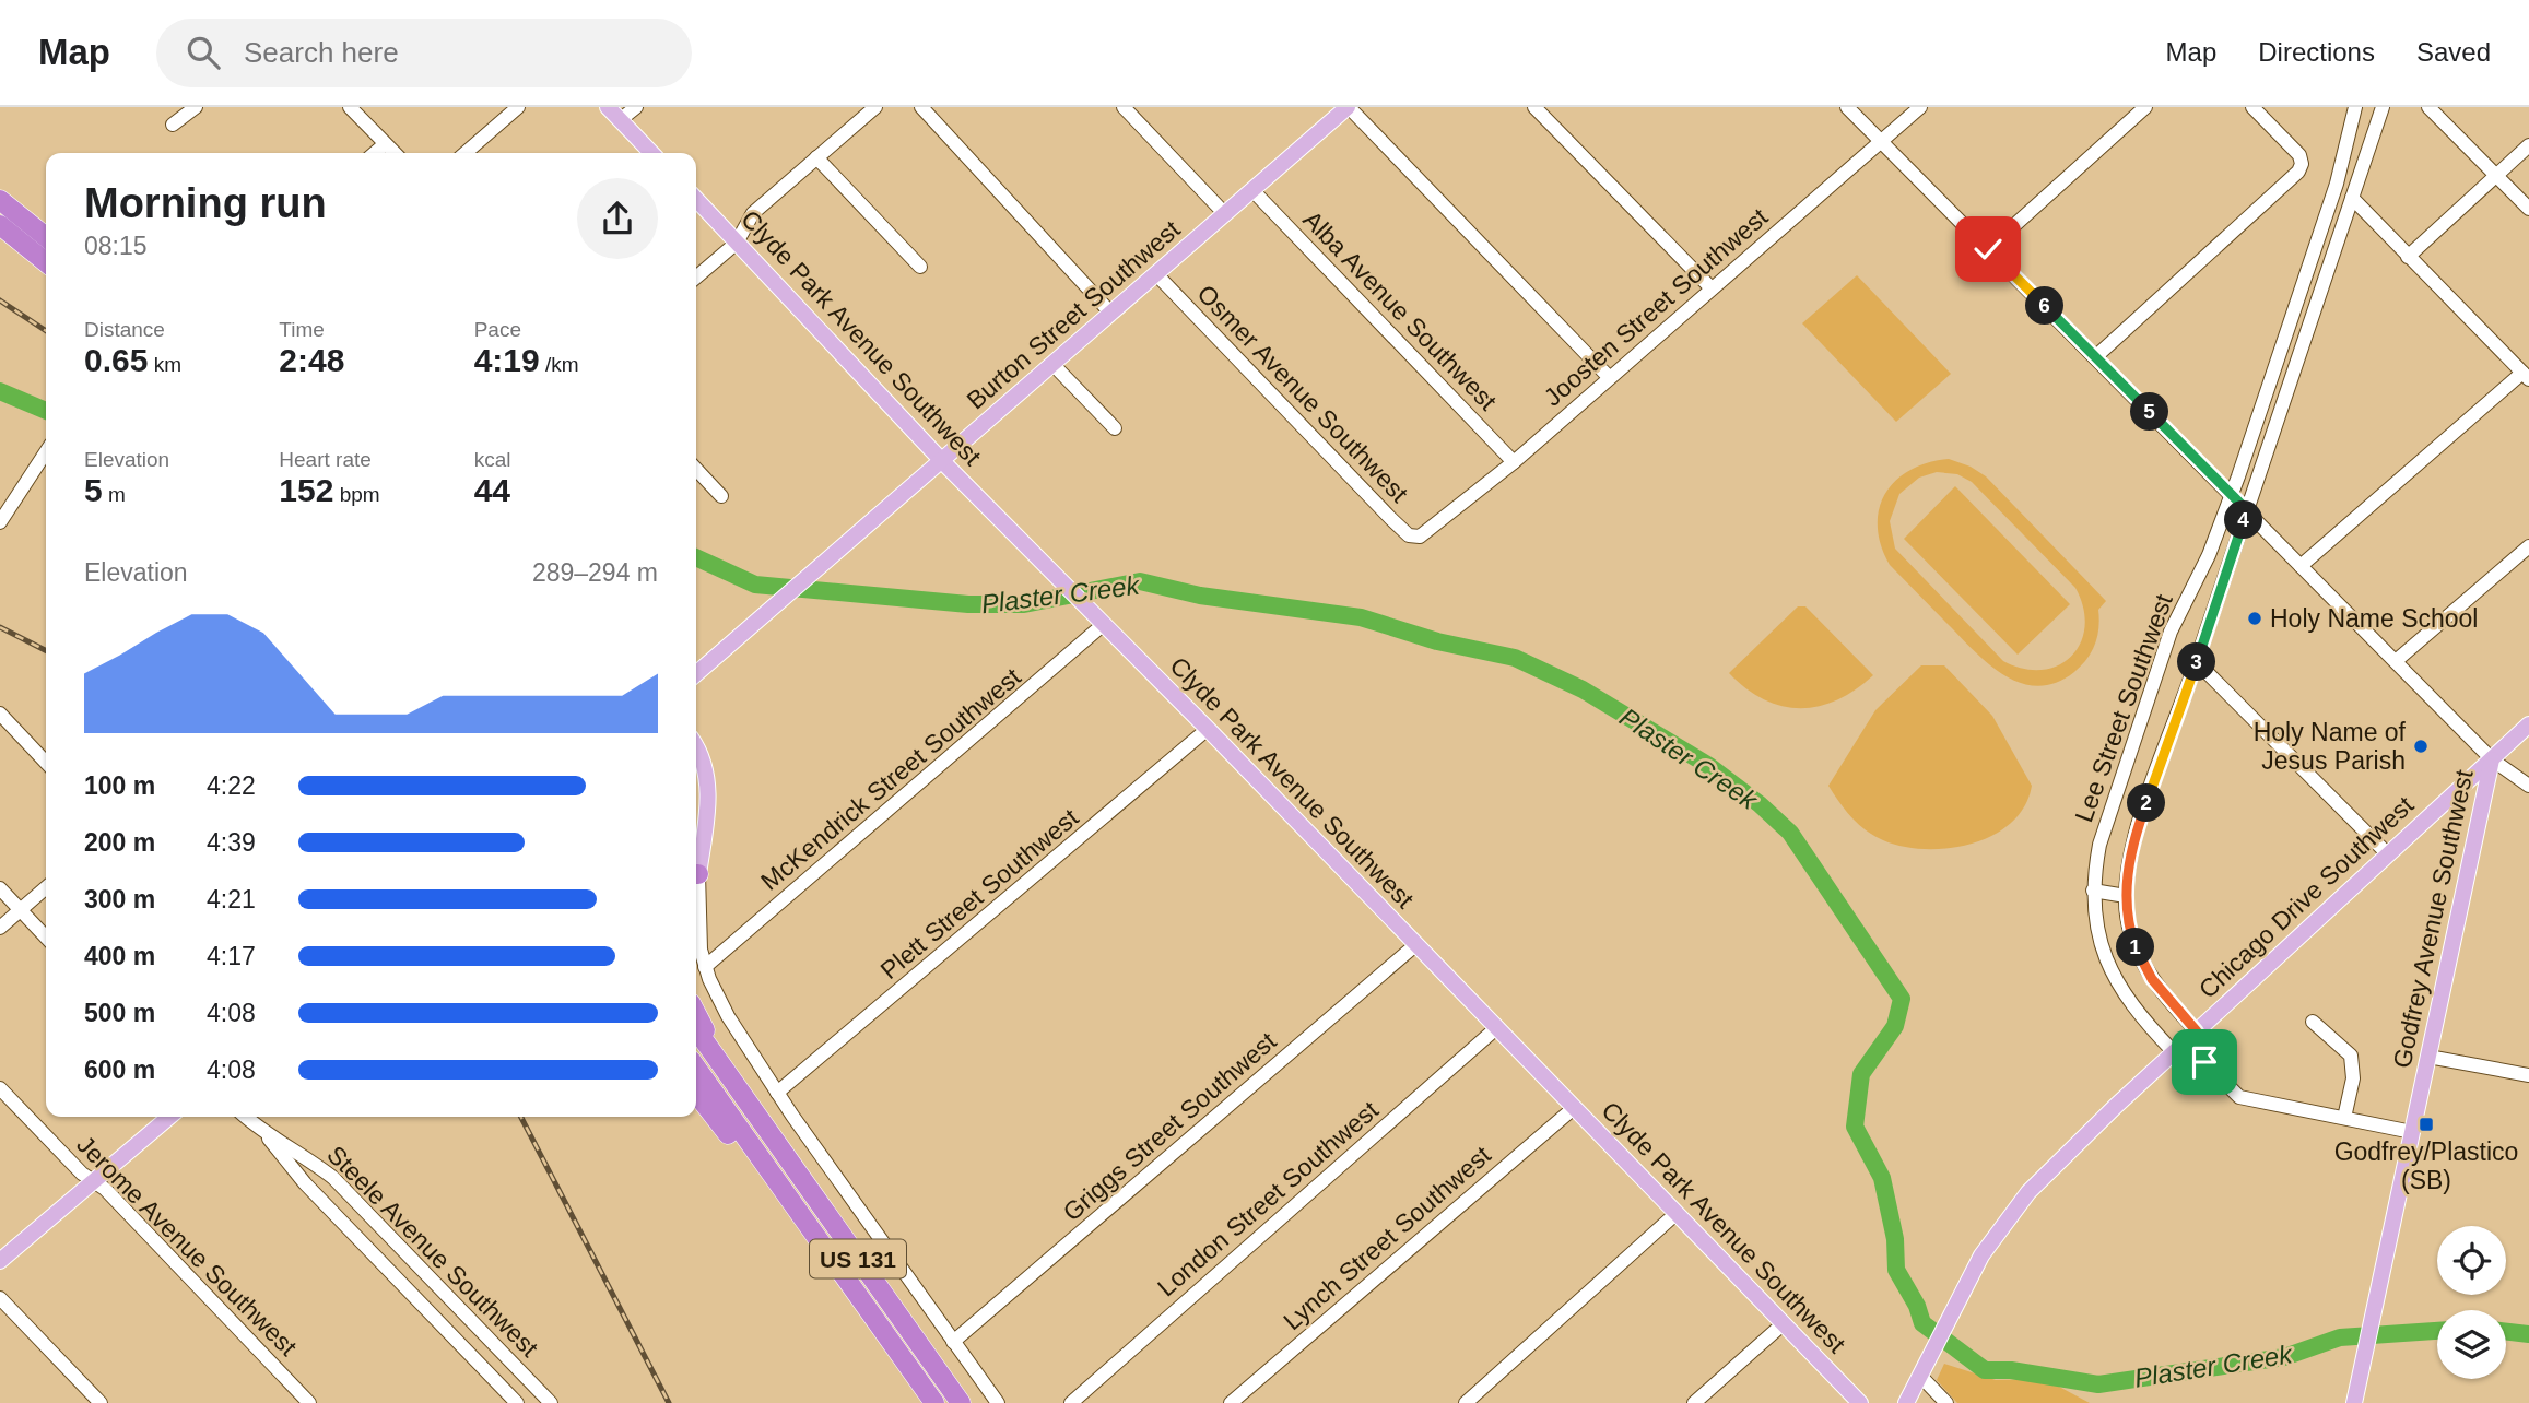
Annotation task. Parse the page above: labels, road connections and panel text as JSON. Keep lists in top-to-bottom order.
{
  "streets": {
    "highway": ["US 131"],
    "main road": [
      "Burton Street Southwest",
      "Clyde Park Avenue Southwest",
      "Chicago Drive Southwest",
      "Godfrey Avenue Southwest"
    ],
    "street": [
      "Joosten Street Southwest",
      "Alba Avenue Southwest",
      "Osmer Avenue Southwest",
      "Lee Street Southwest",
      "McKendrick Street Southwest",
      "Plett Street Southwest",
      "Griggs Street Southwest",
      "London Street Southwest",
      "Lynch Street Southwest",
      "Jerome Avenue Southwest",
      "Steele Avenue Southwest"
    ]
  },
  "crossings": [
    ["Joosten Street Southwest", "Alba Avenue Southwest"],
    ["Joosten Street Southwest", "Osmer Avenue Southwest"],
    ["Joosten Street Southwest", "Godfrey Avenue Southwest"],
    ["Alba Avenue Southwest", "Burton Street Southwest"],
    ["Burton Street Southwest", "Clyde Park Avenue Southwest"],
    ["Burton Street Southwest", "Osmer Avenue Southwest"],
    ["Clyde Park Avenue Southwest", "McKendrick Street Southwest"],
    ["Clyde Park Avenue Southwest", "Plett Street Southwest"],
    ["Clyde Park Avenue Southwest", "Griggs Street Southwest"],
    ["Clyde Park Avenue Southwest", "London Street Southwest"],
    ["Clyde Park Avenue Southwest", "Lynch Street Southwest"],
    ["Lee Street Southwest", "Chicago Drive Southwest"],
    ["Lee Street Southwest", "Godfrey Avenue Southwest"],
    ["Chicago Drive Southwest", "Godfrey Avenue Southwest"]
  ],
  "water": ["Plaster Creek"],
  "places": {
    "other": ["Holy Name School", "Holy Name of Jesus Parish"],
    "transit": ["Godfrey/Plastico (SB)"]
  },
  "page": {
    "header": "Map",
    "search": "Search here",
    "nav": ["Map", "Directions", "Saved"],
    "heading": ["Morning run", "08:15"],
    "stats": [
      ["Distance", "0.65 km"],
      ["Time", "2:48"],
      ["Pace", "4:19 /km"],
      ["Elevation", "5 m"],
      ["Heart rate", "152 bpm"],
      ["kcal", "44"]
    ],
    "pins": [
      "6",
      "5",
      "4",
      "3",
      "2",
      "1"
    ],
    "chart": ["Elevation", "289–294 m"],
    "list": [
      {
        "name": "100 m",
        "note": "4:22"
      },
      {
        "name": "200 m",
        "note": "4:39"
      },
      {
        "name": "300 m",
        "note": "4:21"
      },
      {
        "name": "400 m",
        "note": "4:17"
      },
      {
        "name": "500 m",
        "note": "4:08"
      },
      {
        "name": "600 m",
        "note": "4:08"
      }
    ]
  }
}
